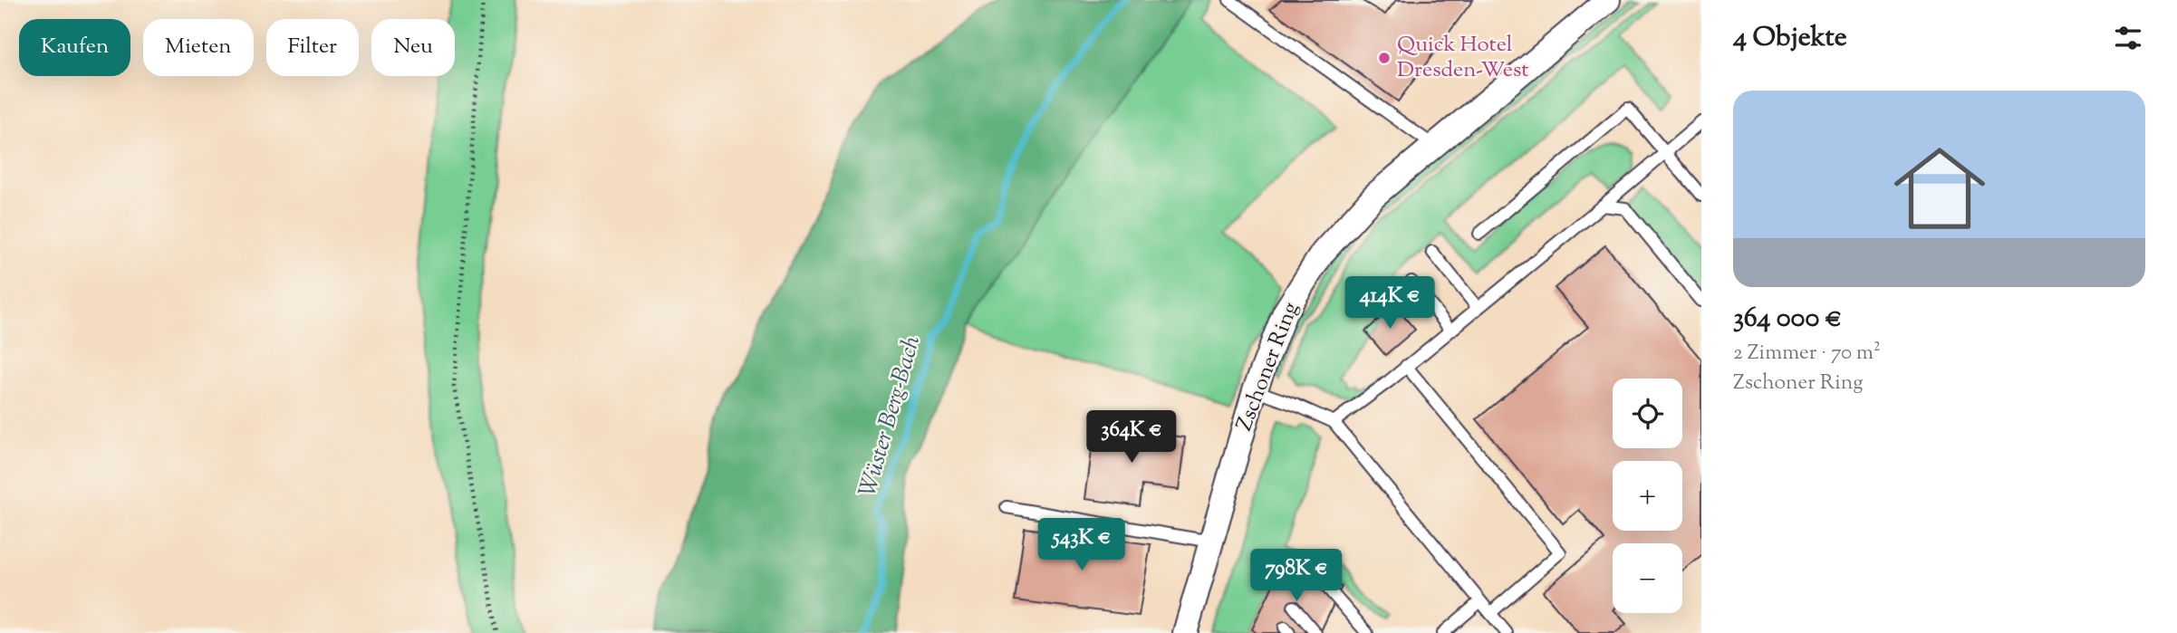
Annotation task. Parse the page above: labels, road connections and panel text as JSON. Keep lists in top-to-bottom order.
{
  "streets": {
    "street": ["Zschoner Ring"]
  },
  "water": ["Wüster Berg-Bach"],
  "places": ["Quick Hotel Dresden-West"],
  "page": {
    "heading": "4 Objekte",
    "chip": [
      "Kaufen",
      "Mieten",
      "Filter",
      "Neu"
    ],
    "list": [
      {
        "name": "364 000 €",
        "note": "2 Zimmer · 70 m² · Zschoner Ring"
      }
    ],
    "price": [
      "414K €",
      "364K €",
      "543K €",
      "798K €"
    ],
    "map_buttons": ["+", "−"]
  }
}
